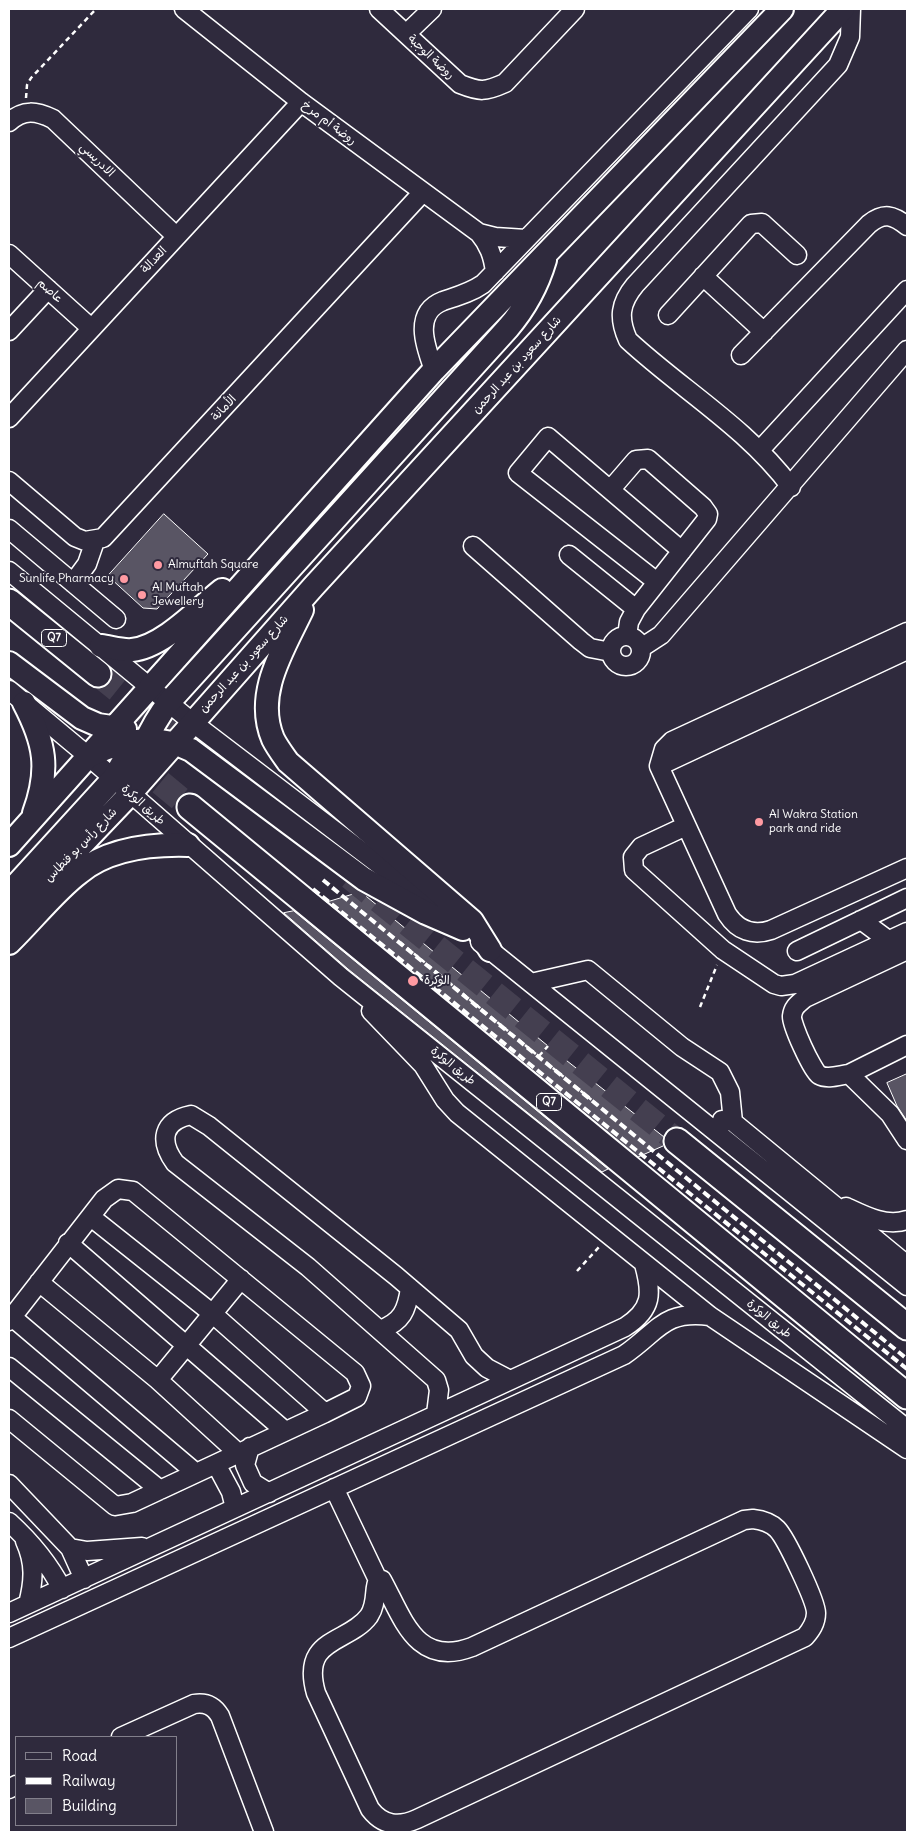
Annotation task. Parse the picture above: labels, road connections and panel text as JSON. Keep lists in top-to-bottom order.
{
  "streets": {
    "highway": ["Q7"],
    "main road": ["شارع سعود بن عبد الرحمن", "شارع رأس بو فنطاس"],
    "street": [
      "روضة الوجبة",
      "روضة أم مرخ",
      "الادريسي",
      "العدالة",
      "عاصم",
      "الأمانة",
      "طريق الوكرة"
    ]
  },
  "crossings": [
    ["روضة أم مرخ", "العدالة"],
    ["روضة أم مرخ", "الأمانة"],
    ["الادريسي", "العدالة"],
    ["العدالة", "عاصم"],
    ["شارع سعود بن عبد الرحمن", "شارع رأس بو فنطاس"],
    ["طريق الوكرة", "شارع رأس بو فنطاس"]
  ],
  "places": [
    "Almuftah Square",
    "Sunlife Pharmacy",
    "Al Muftah Jewellery",
    "Al Wakra Station park and ride",
    "الوكرة"
  ],
  "legend": ["Road", "Railway", "Building"]
}
